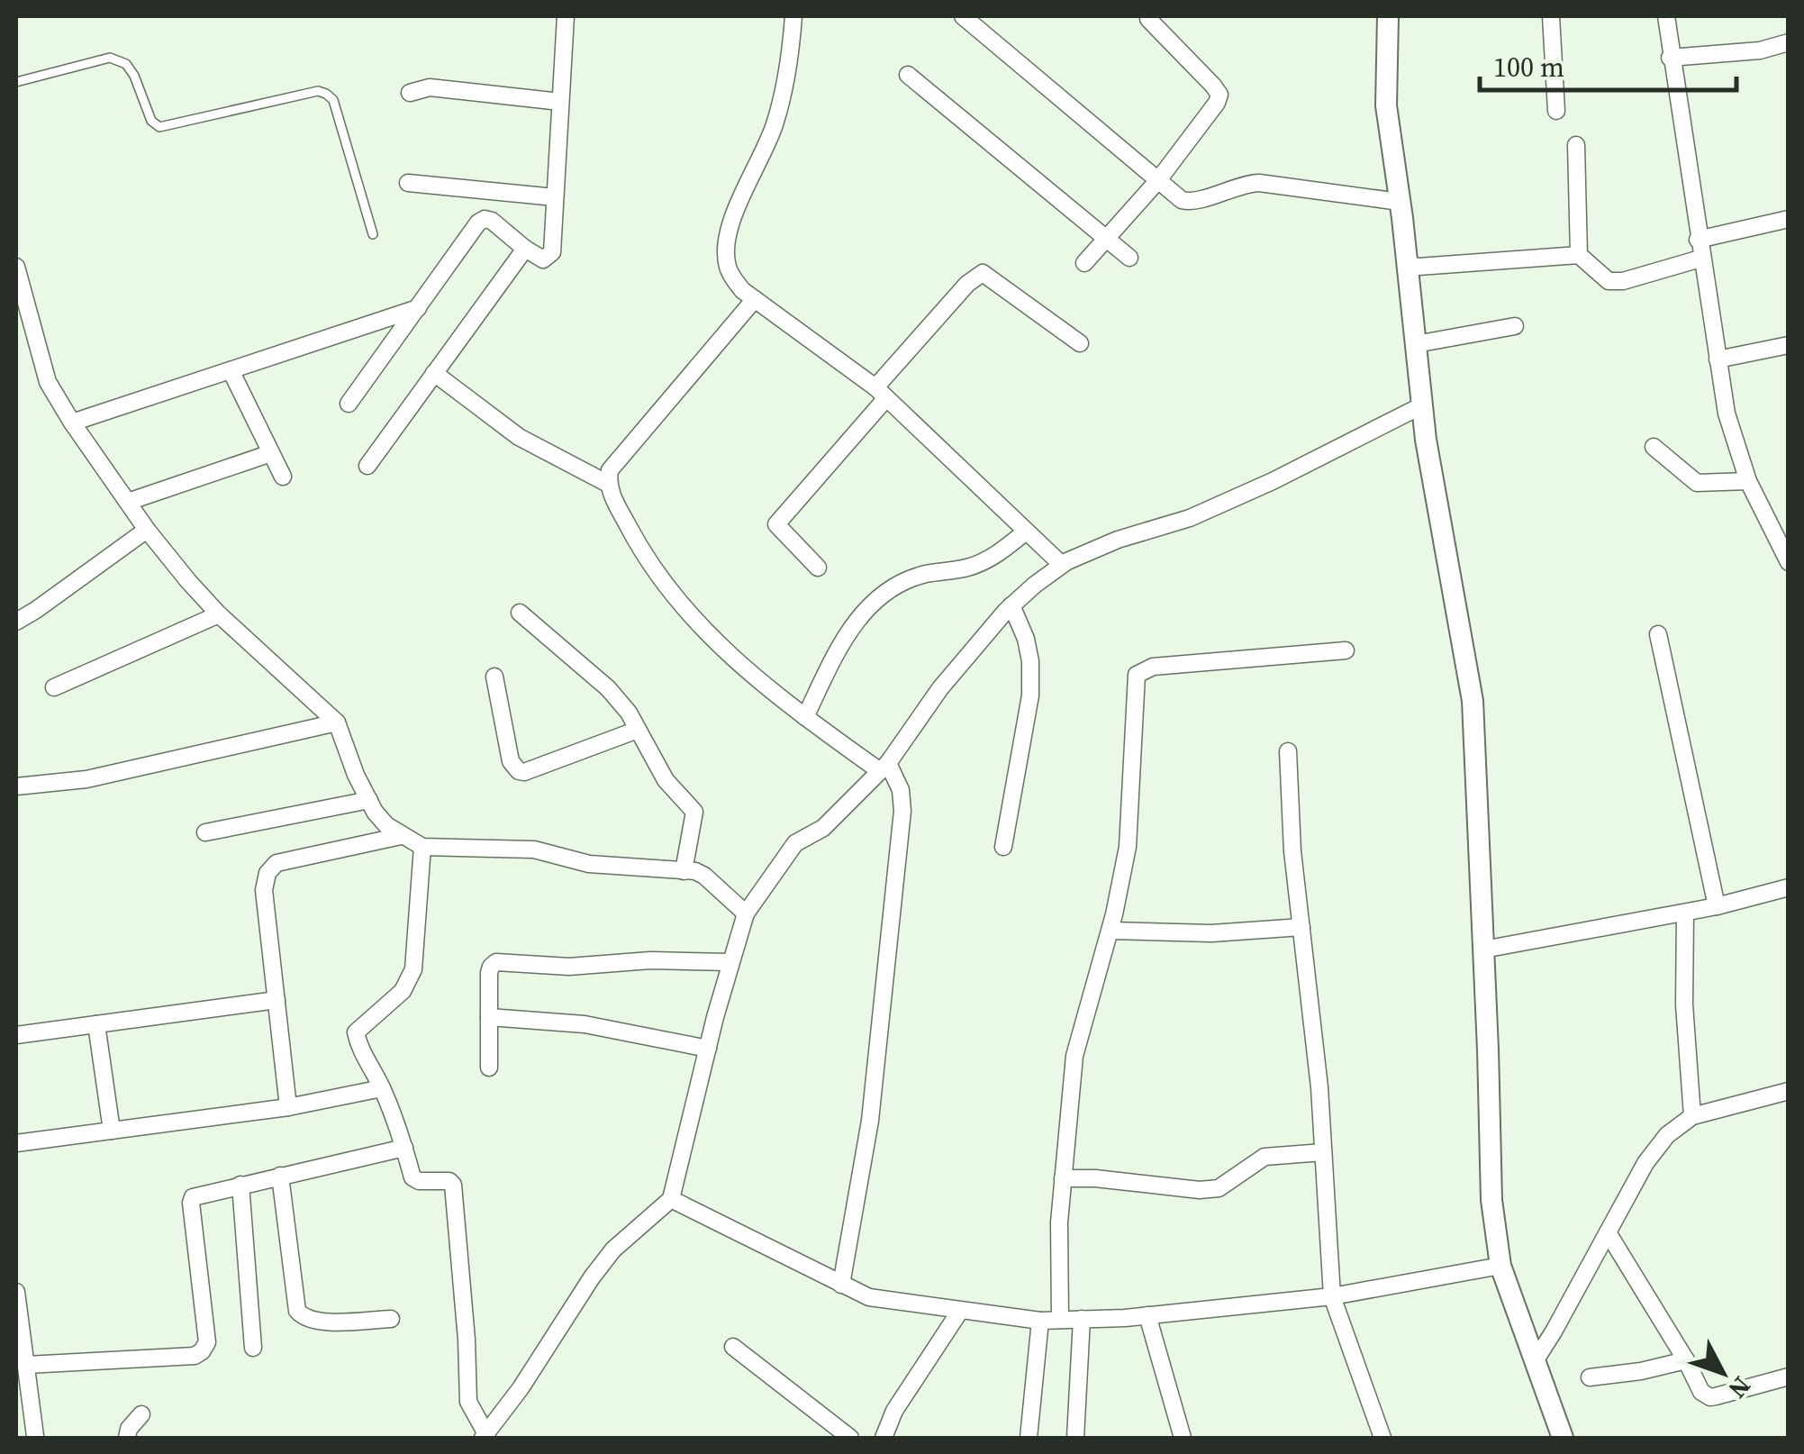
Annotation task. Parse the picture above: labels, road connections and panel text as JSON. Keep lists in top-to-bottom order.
{
  "scale_bar": "100 m",
  "north": "bottom right"
}
